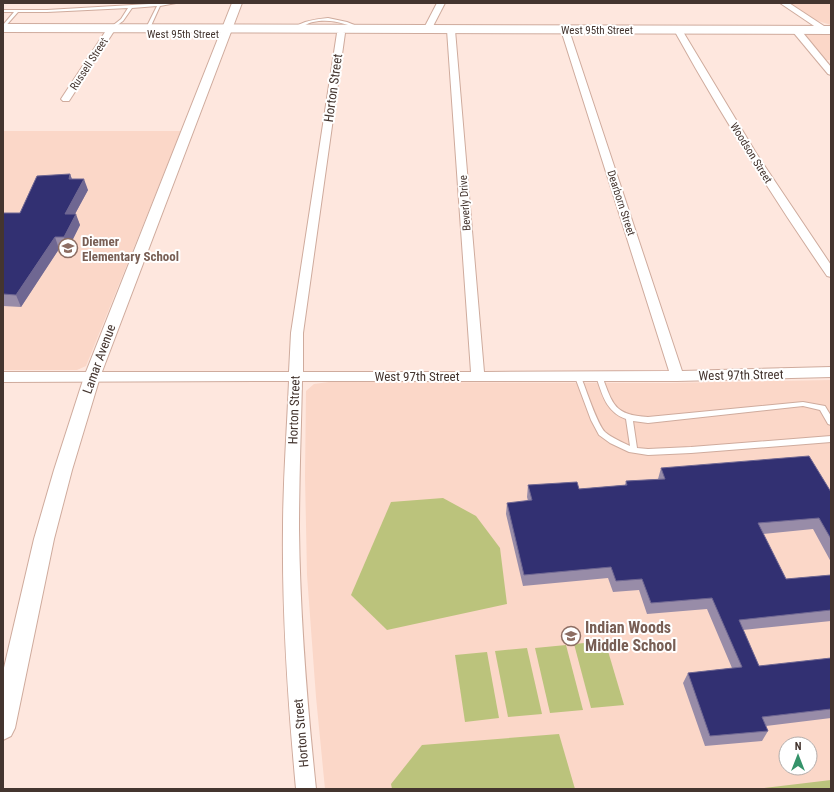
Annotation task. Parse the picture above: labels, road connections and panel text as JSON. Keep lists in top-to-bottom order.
{
  "streets": {
    "main road": ["West 95th Street"],
    "street": [
      "Russell Street",
      "Horton Street",
      "Woodson Street",
      "Beverly Drive",
      "Dearborn Street",
      "Lamar Avenue",
      "West 97th Street"
    ]
  },
  "crossings": [
    ["West 95th Street", "Russell Street"],
    ["West 95th Street", "Horton Street"],
    ["West 95th Street", "Woodson Street"],
    ["West 95th Street", "Beverly Drive"],
    ["West 95th Street", "Dearborn Street"],
    ["West 95th Street", "Lamar Avenue"],
    ["Horton Street", "West 97th Street"],
    ["Beverly Drive", "West 97th Street"],
    ["Dearborn Street", "West 97th Street"],
    ["Lamar Avenue", "West 97th Street"]
  ],
  "places": {
    "school or university": ["Diemer Elementary School", "Indian Woods Middle School"]
  },
  "north": "top"
}
